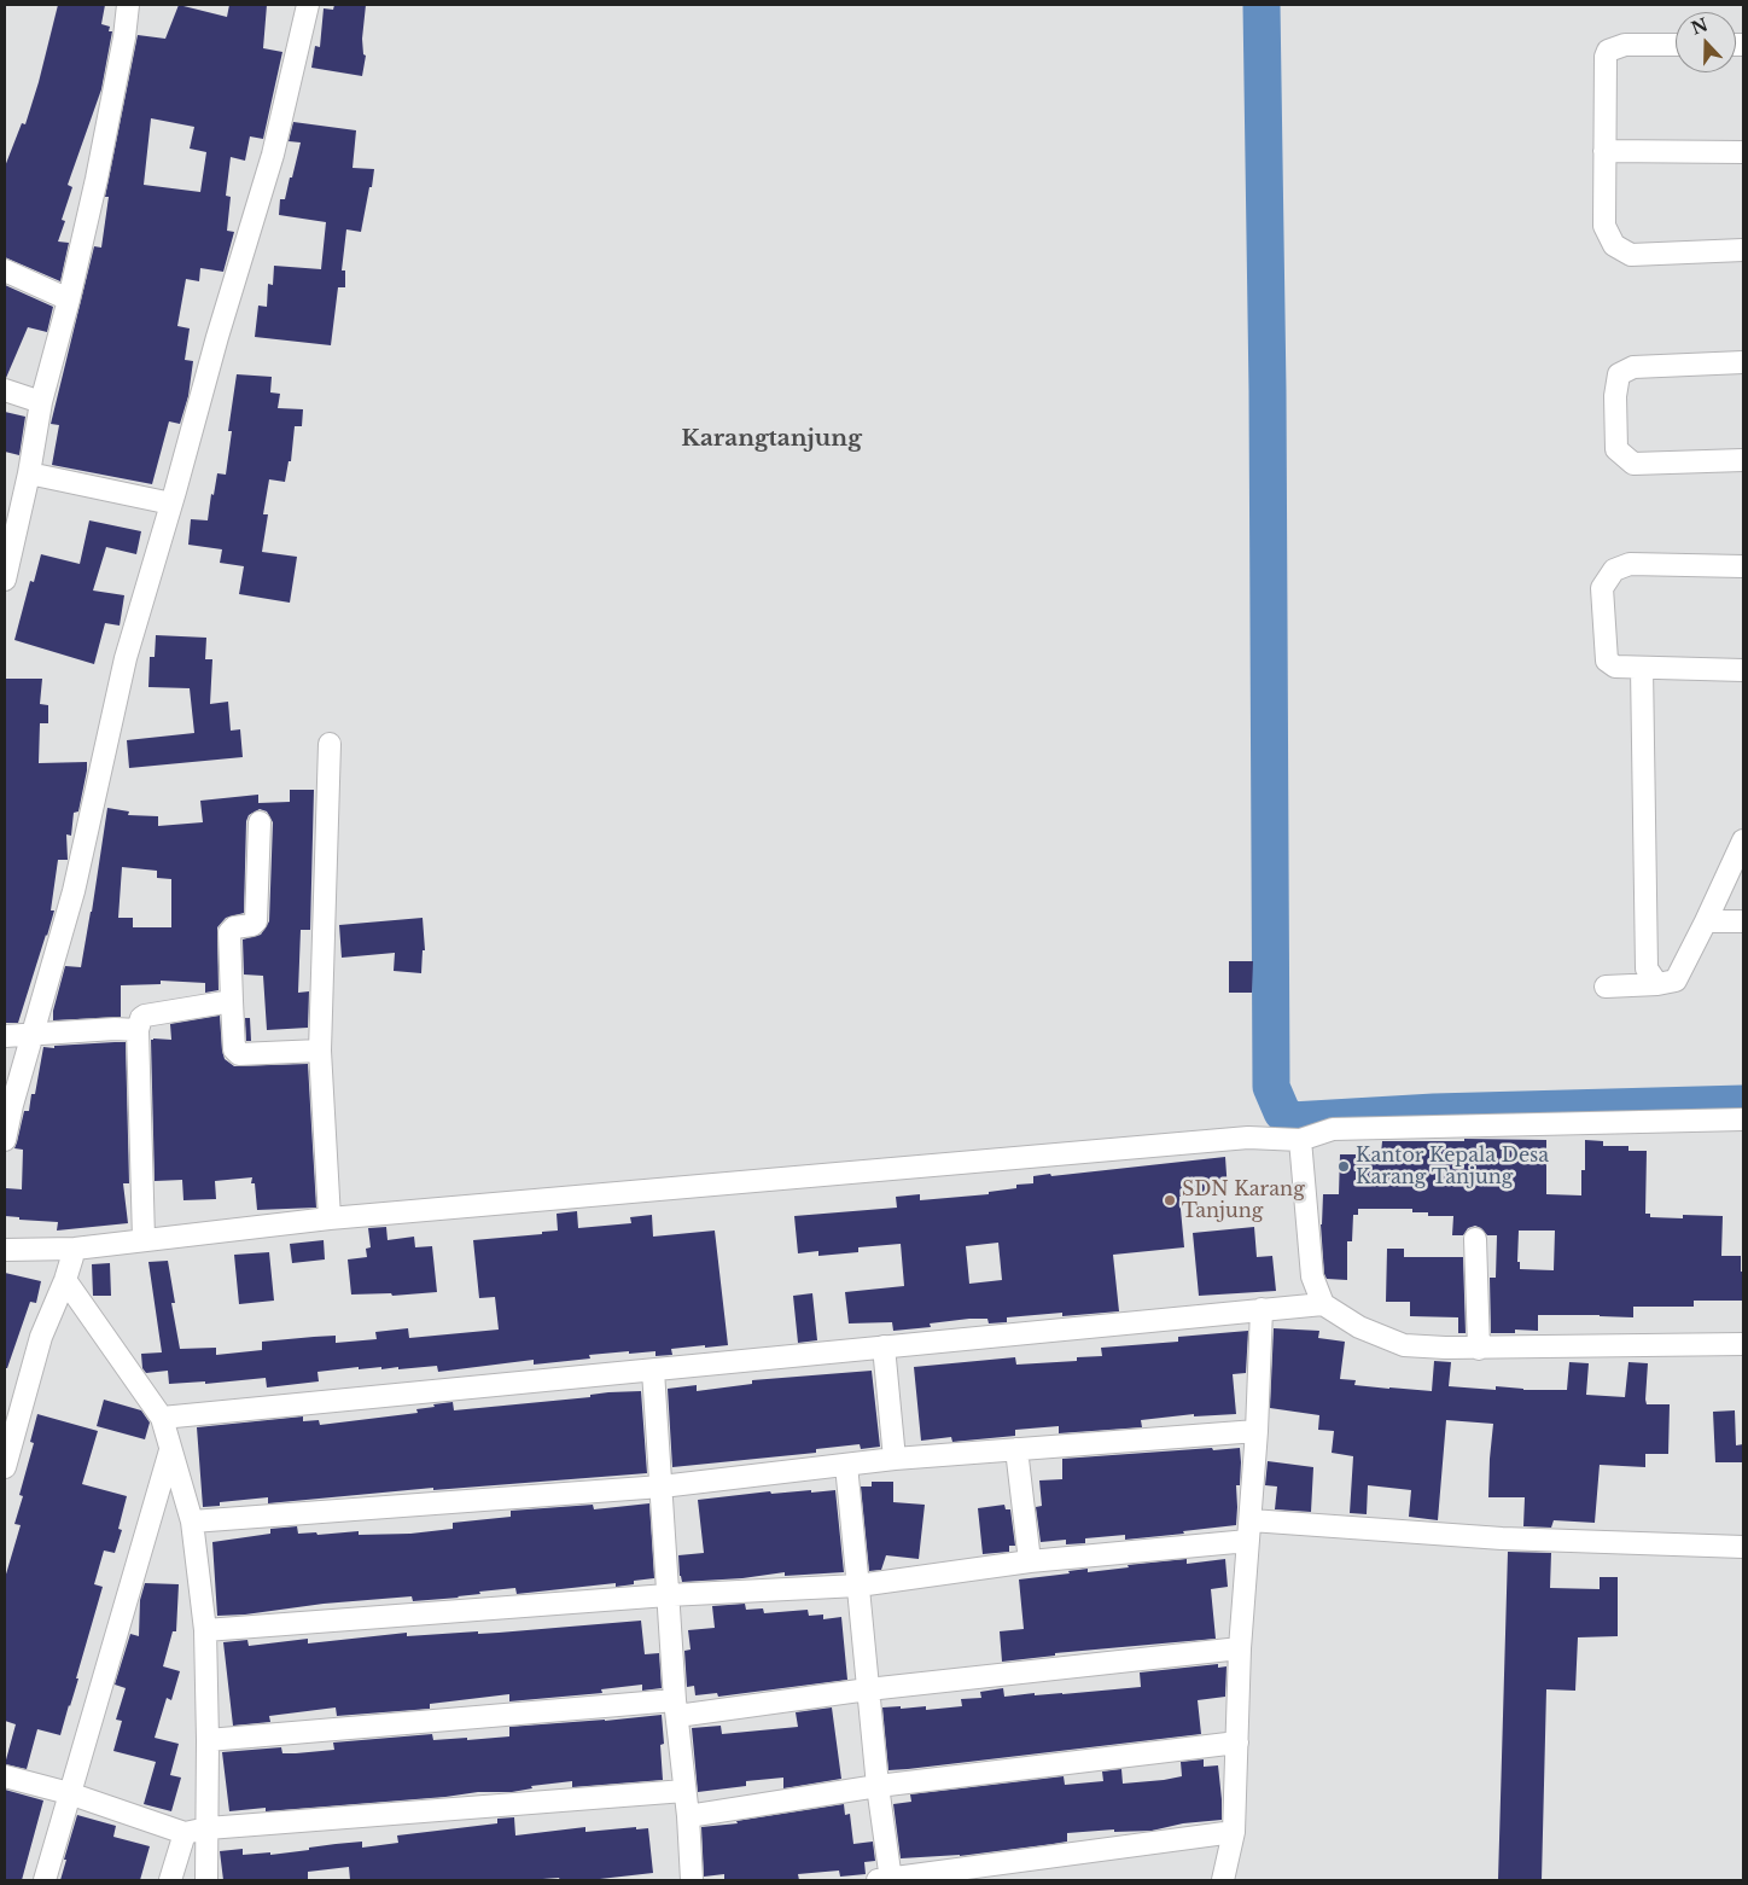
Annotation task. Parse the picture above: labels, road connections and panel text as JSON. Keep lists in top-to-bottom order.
{
  "districts": ["Karangtanjung"],
  "places": ["Kantor Kepala Desa Karang Tanjung", "SDN Karang Tanjung"],
  "north": "top"
}
